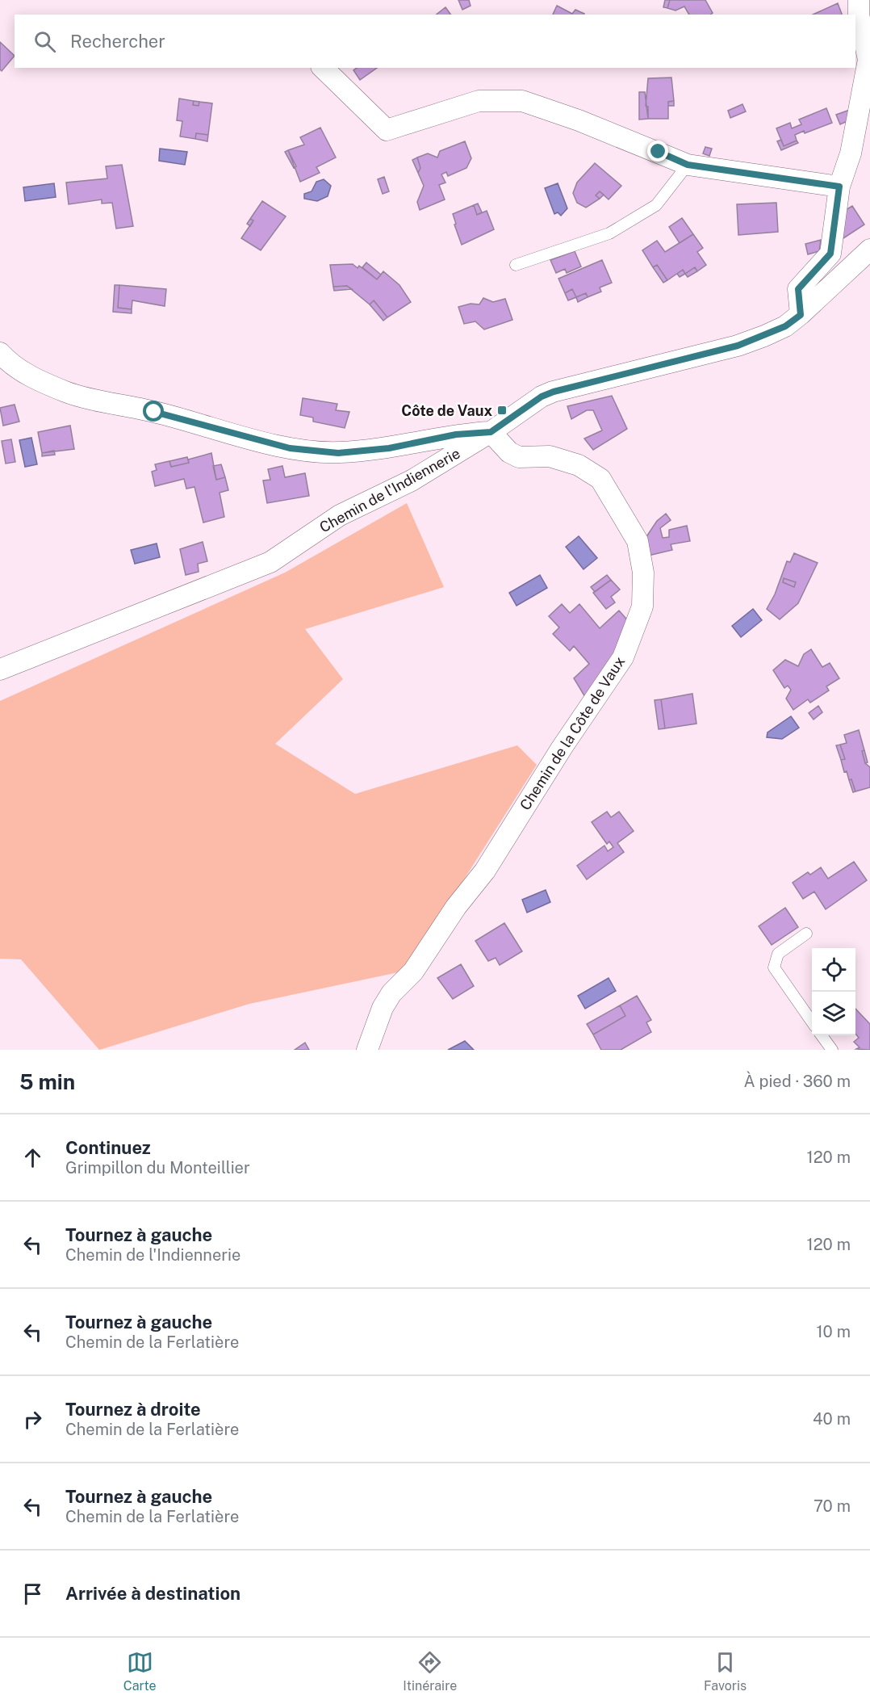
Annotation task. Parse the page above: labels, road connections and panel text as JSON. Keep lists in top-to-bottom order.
{
  "streets": {
    "street": ["Chemin de l'Indiennerie", "Chemin de la Côte de Vaux"]
  },
  "crossings": [
    ["Chemin de l'Indiennerie", "Chemin de la Côte de Vaux"]
  ],
  "places": {
    "transit": ["Côte de Vaux"]
  },
  "page": {
    "search": "Rechercher",
    "heading": ["5 min", "À pied · 360 m"],
    "list": [
      ["Continuez", "Grimpillon du Monteillier", "120 m"],
      ["Tournez à gauche", "Chemin de l'Indiennerie", "120 m"],
      ["Tournez à gauche", "Chemin de la Ferlatière", "10 m"],
      ["Tournez à droite", "Chemin de la Ferlatière", "40 m"],
      ["Tournez à gauche", "Chemin de la Ferlatière", "70 m"],
      "Arrivée à destination"
    ],
    "nav": ["Carte", "Itinéraire", "Favoris"]
  }
}
